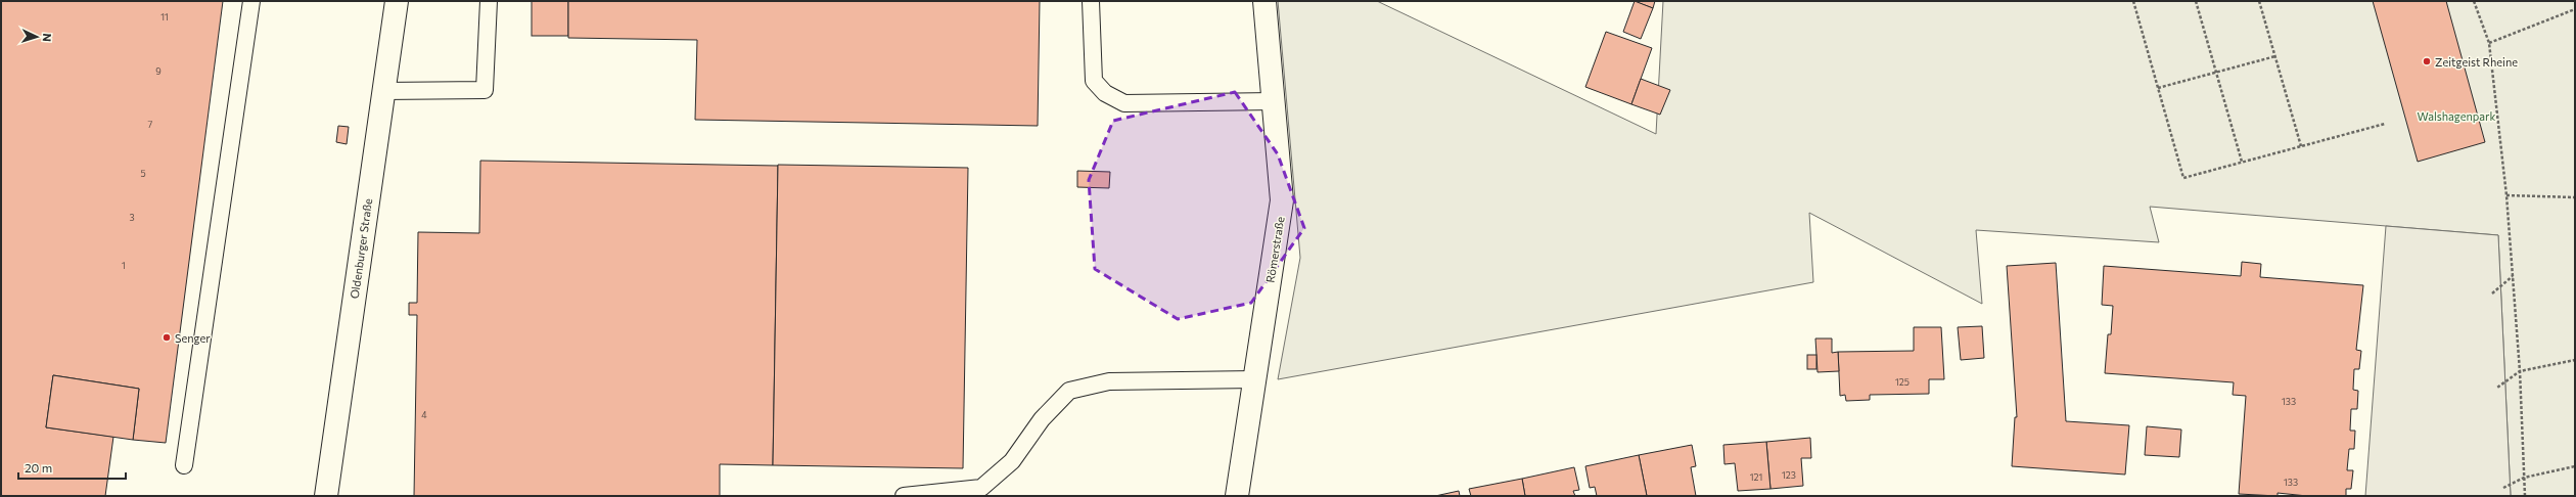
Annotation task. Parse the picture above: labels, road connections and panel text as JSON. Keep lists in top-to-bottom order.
{
  "streets": {
    "street": ["Oldenburger Straße", "Römerstraße"]
  },
  "parks": ["Walshagenpark"],
  "places": ["Zeitgeist Rheine", "Senger"],
  "house_numbers": [
    "11",
    "9",
    "7",
    "5",
    "3",
    "1",
    "125",
    "133",
    "4",
    "123",
    "121",
    "133"
  ],
  "scale_bar": "20 m",
  "north": "right"
}
